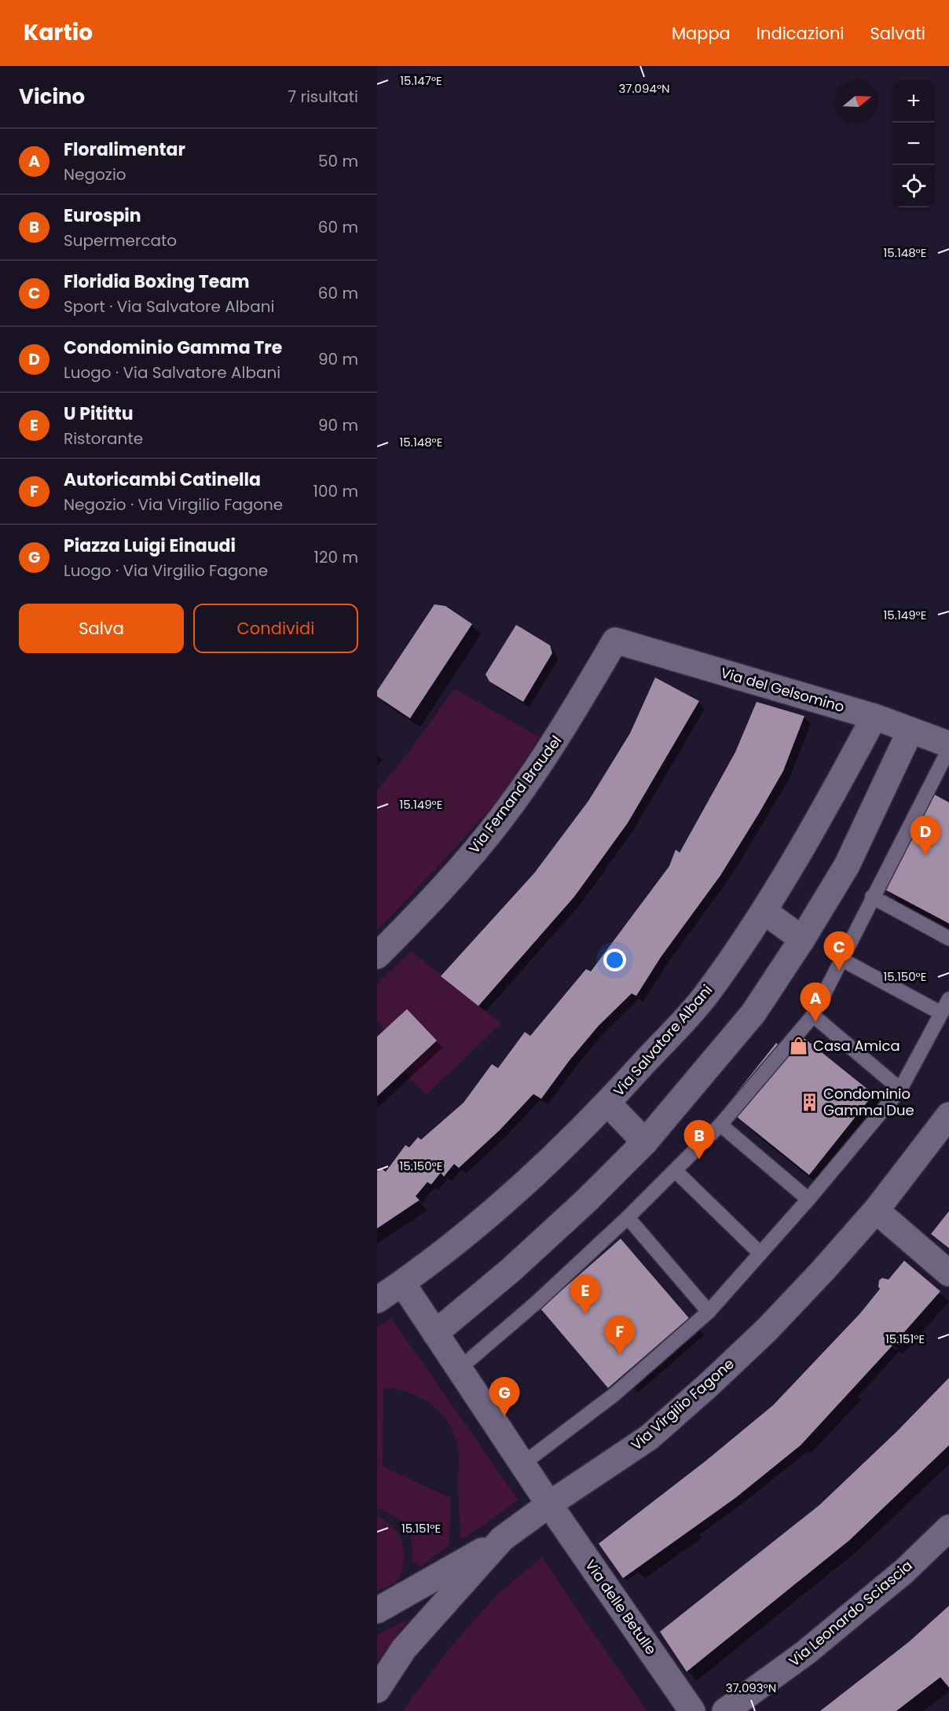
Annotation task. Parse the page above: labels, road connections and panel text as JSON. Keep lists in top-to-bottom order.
{
  "streets": {
    "street": [
      "Via del Gelsomino",
      "Via Fernand Braudel",
      "Via Salvatore Albani",
      "Via Virgilio Fagone",
      "Via delle Betulle",
      "Via Leonardo Sciascia"
    ]
  },
  "crossings": [
    ["Via del Gelsomino", "Via Fernand Braudel"],
    ["Via del Gelsomino", "Via Salvatore Albani"],
    ["Via Salvatore Albani", "Via delle Betulle"],
    ["Via Virgilio Fagone", "Via delle Betulle"]
  ],
  "places": {
    "shop": ["Casa Amica"],
    "building": ["Condominio Gamma Due"]
  },
  "north": "right",
  "page": {
    "header": "Kartio",
    "nav": ["Mappa", "Indicazioni", "Salvati"],
    "heading": ["Vicino", "7 risultati"],
    "map_buttons": ["+", "−"],
    "list": [
      {
        "mark": "A",
        "name": "Floralimentar",
        "note": "Negozio",
        "value": "50 m"
      },
      {
        "mark": "B",
        "name": "Eurospin",
        "note": "Supermercato",
        "value": "60 m"
      },
      {
        "mark": "C",
        "name": "Floridia Boxing Team",
        "note": "Sport · Via Salvatore Albani",
        "value": "60 m"
      },
      {
        "mark": "D",
        "name": "Condominio Gamma Tre",
        "note": "Luogo · Via Salvatore Albani",
        "value": "90 m"
      },
      {
        "mark": "E",
        "name": "U Pitittu",
        "note": "Ristorante",
        "value": "90 m"
      },
      {
        "mark": "F",
        "name": "Autoricambi Catinella",
        "note": "Negozio · Via Virgilio Fagone",
        "value": "100 m"
      },
      {
        "mark": "G",
        "name": "Piazza Luigi Einaudi",
        "note": "Luogo · Via Virgilio Fagone",
        "value": "120 m"
      }
    ],
    "buttons": ["Salva", "Condividi"],
    "pins": [
      "D",
      "C",
      "A",
      "B",
      "E",
      "F",
      "G"
    ]
  },
  "coordinates": [
    "15.147°E",
    "37.094°N",
    "15.148°E",
    "15.149°E",
    "15.150°E",
    "15.151°E",
    "37.093°N"
  ]
}
